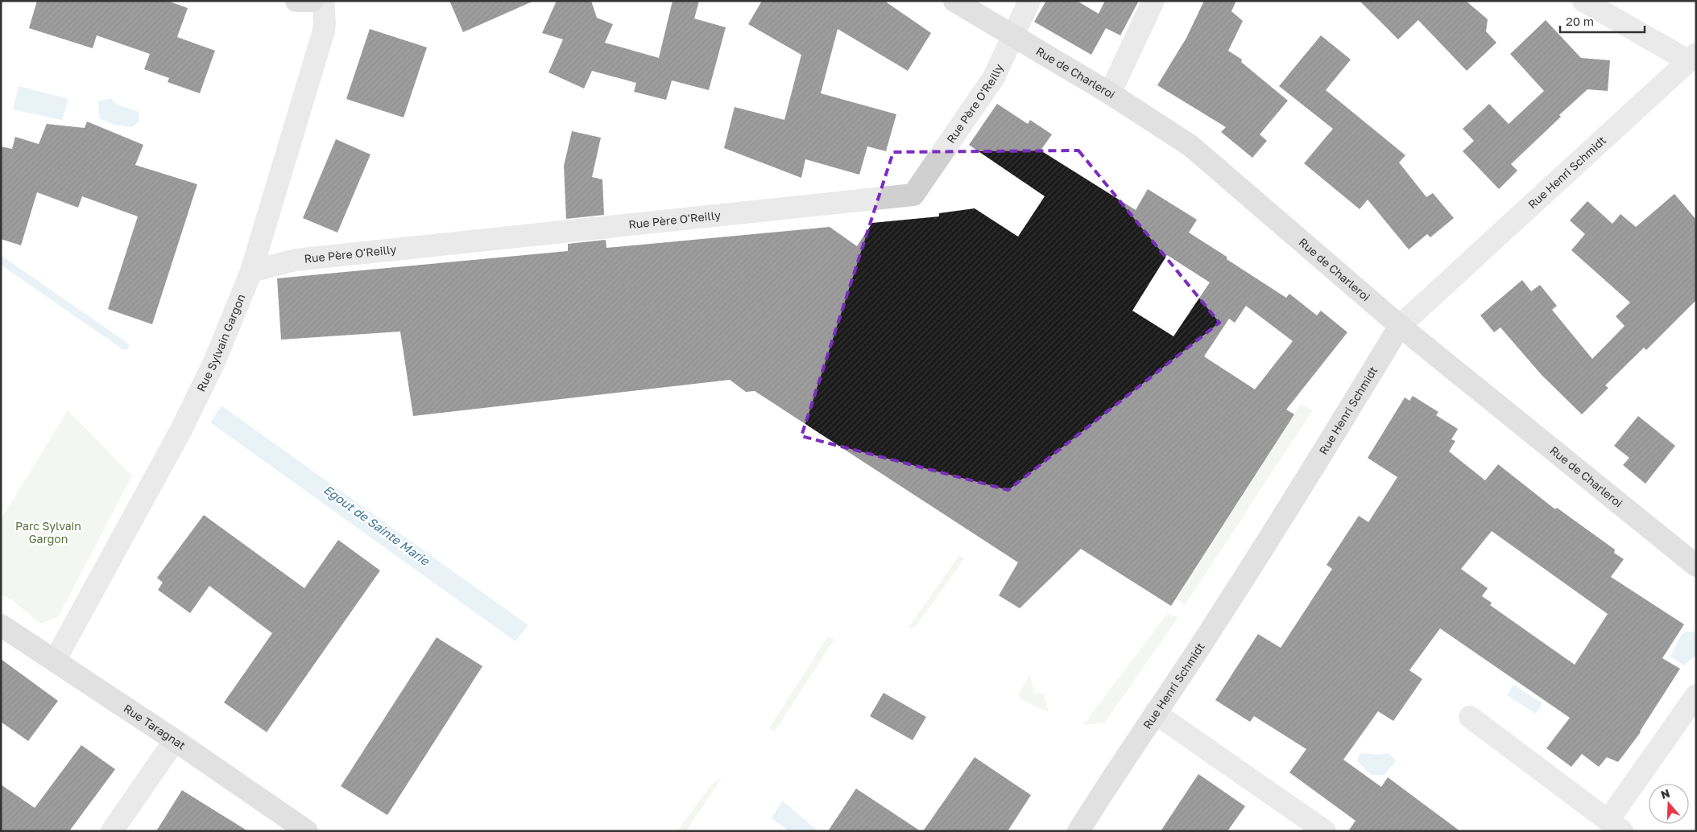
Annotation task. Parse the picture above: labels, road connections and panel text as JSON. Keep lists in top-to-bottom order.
{
  "streets": {
    "street": [
      "Rue de Charleroi",
      "Rue Père O'Reilly",
      "Rue Henri Schmidt",
      "Rue Sylvain Gargon",
      "Rue Taragnat"
    ]
  },
  "crossings": [
    ["Rue de Charleroi", "Rue Père O'Reilly"],
    ["Rue de Charleroi", "Rue Henri Schmidt"],
    ["Rue Père O'Reilly", "Rue Sylvain Gargon"],
    ["Rue Sylvain Gargon", "Rue Taragnat"]
  ],
  "water": ["Egout de Sainte Marie"],
  "parks": ["Parc Sylvain Gargon"],
  "scale_bar": "20 m",
  "north": "top"
}
